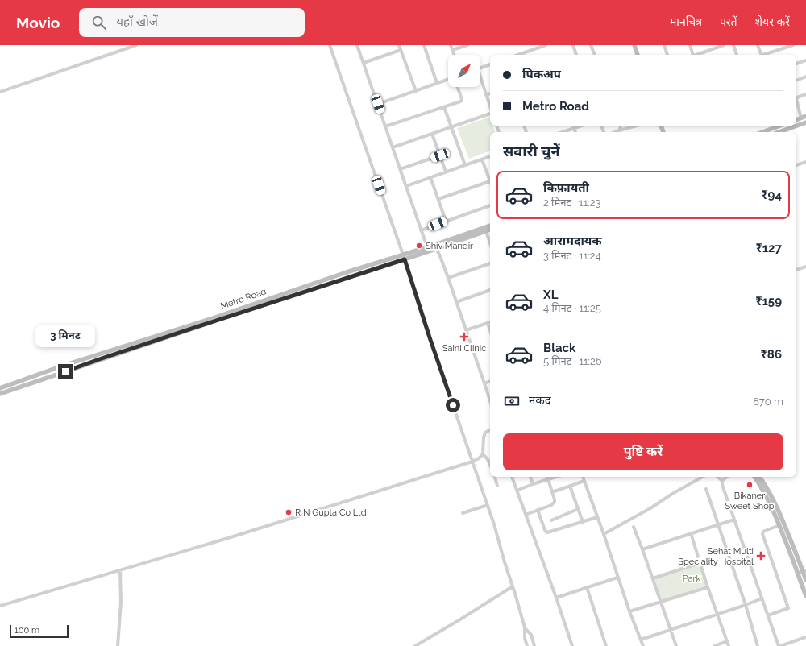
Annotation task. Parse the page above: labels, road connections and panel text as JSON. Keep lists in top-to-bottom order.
{
  "streets": {
    "street": ["Metro Road"]
  },
  "parks": ["Park"],
  "places": {
    "other": ["Shiv Mandir", "Bikaner Sweet Shop", "R N Gupta Co Ltd"],
    "health": ["Saini Clinic", "Sehat Multi Speciality Hospital"]
  },
  "scale_bar": "100 m",
  "north": "top right",
  "page": {
    "header": "Movio",
    "search": "यहाँ खोजें",
    "nav": ["मानचित्र", "परतें", "शेयर करें"],
    "banner": ["पिकअप", "Metro Road"],
    "heading": "सवारी चुनें",
    "list": [
      {
        "name": "किफ़ायती",
        "note": "2 मिनट · 11:23",
        "value": "₹94"
      },
      {
        "name": "आरामदायक",
        "note": "3 मिनट · 11:24",
        "value": "₹127"
      },
      {
        "name": "XL",
        "note": "4 मिनट · 11:25",
        "value": "₹159"
      },
      {
        "name": "Black",
        "note": "5 मिनट · 11:26",
        "value": "₹86"
      }
    ],
    "bubble": "3 मिनट",
    "pay": ["नकद", "870 m"],
    "buttons": "पुष्टि करें",
    "scale": "100 m"
  }
}
